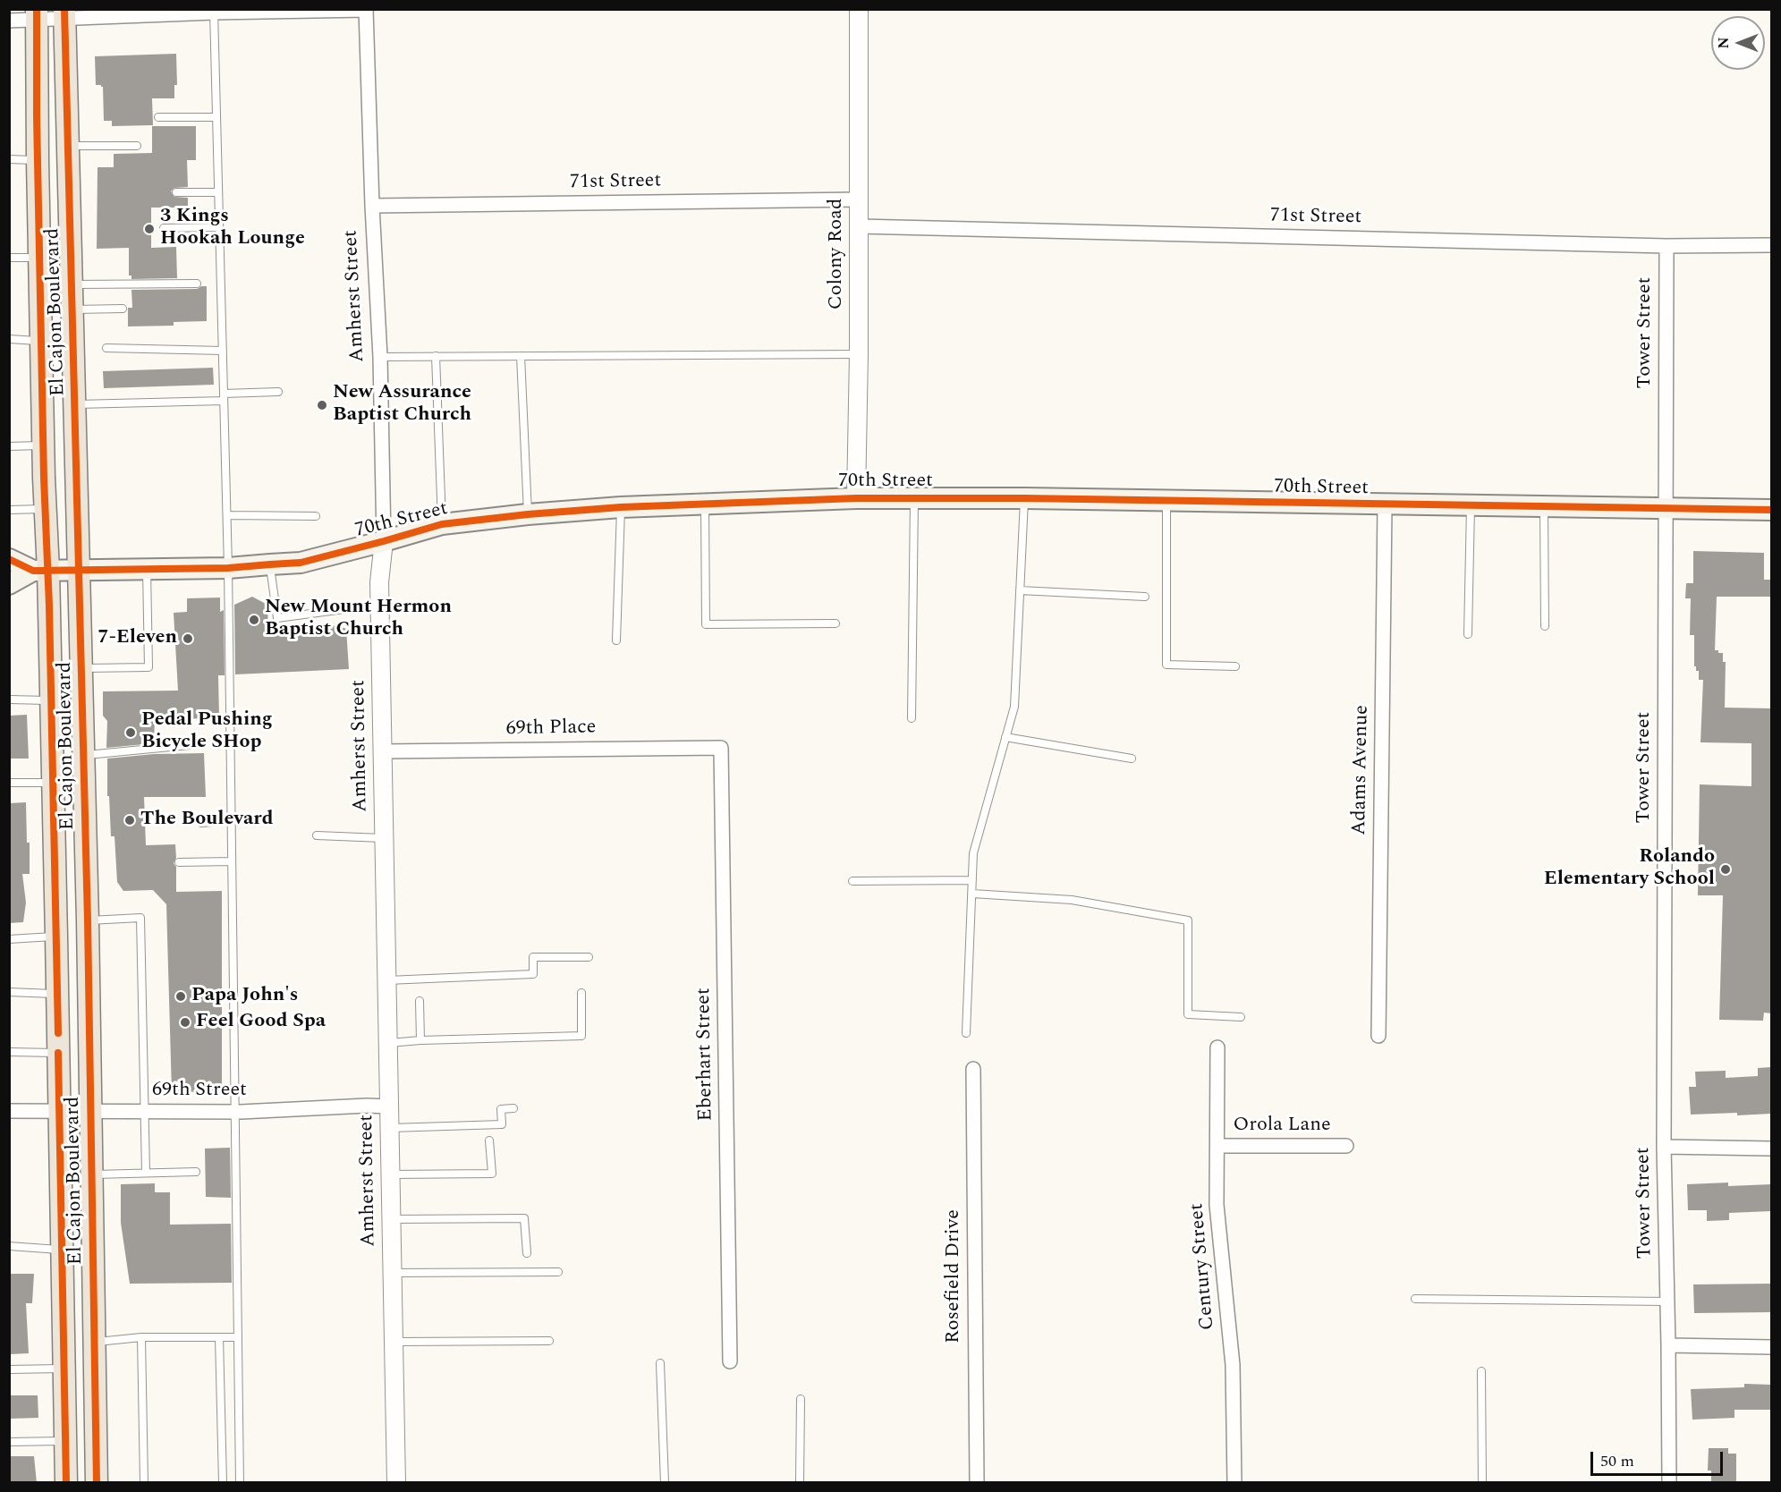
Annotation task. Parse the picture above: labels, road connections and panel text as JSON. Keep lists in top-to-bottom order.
{
  "streets": {
    "main road": ["El Cajon Boulevard", "70th Street"],
    "street": [
      "71st Street",
      "Colony Road",
      "Amherst Street",
      "Tower Street",
      "69th Place",
      "Adams Avenue",
      "Eberhart Street",
      "69th Street",
      "Orola Lane",
      "Century Street",
      "Rosefield Drive"
    ]
  },
  "crossings": [
    ["71st Street", "Colony Road"],
    ["71st Street", "Amherst Street"],
    ["71st Street", "Tower Street"],
    ["Colony Road", "70th Street"],
    ["Amherst Street", "70th Street"],
    ["Amherst Street", "69th Place"],
    ["Amherst Street", "69th Street"],
    ["El Cajon Boulevard", "70th Street"],
    ["El Cajon Boulevard", "69th Street"],
    ["Tower Street", "70th Street"],
    ["70th Street", "Adams Avenue"],
    ["69th Place", "Eberhart Street"],
    ["Orola Lane", "Century Street"]
  ],
  "places": [
    "3 Kings Hookah Lounge",
    "New Assurance Baptist Church",
    "New Mount Hermon Baptist Church",
    "7-Eleven",
    "Pedal Pushing Bicycle SHop",
    "The Boulevard",
    "Rolando Elementary School",
    "Papa John's",
    "Feel Good Spa"
  ],
  "scale_bar": "50 m",
  "north": "left"
}
